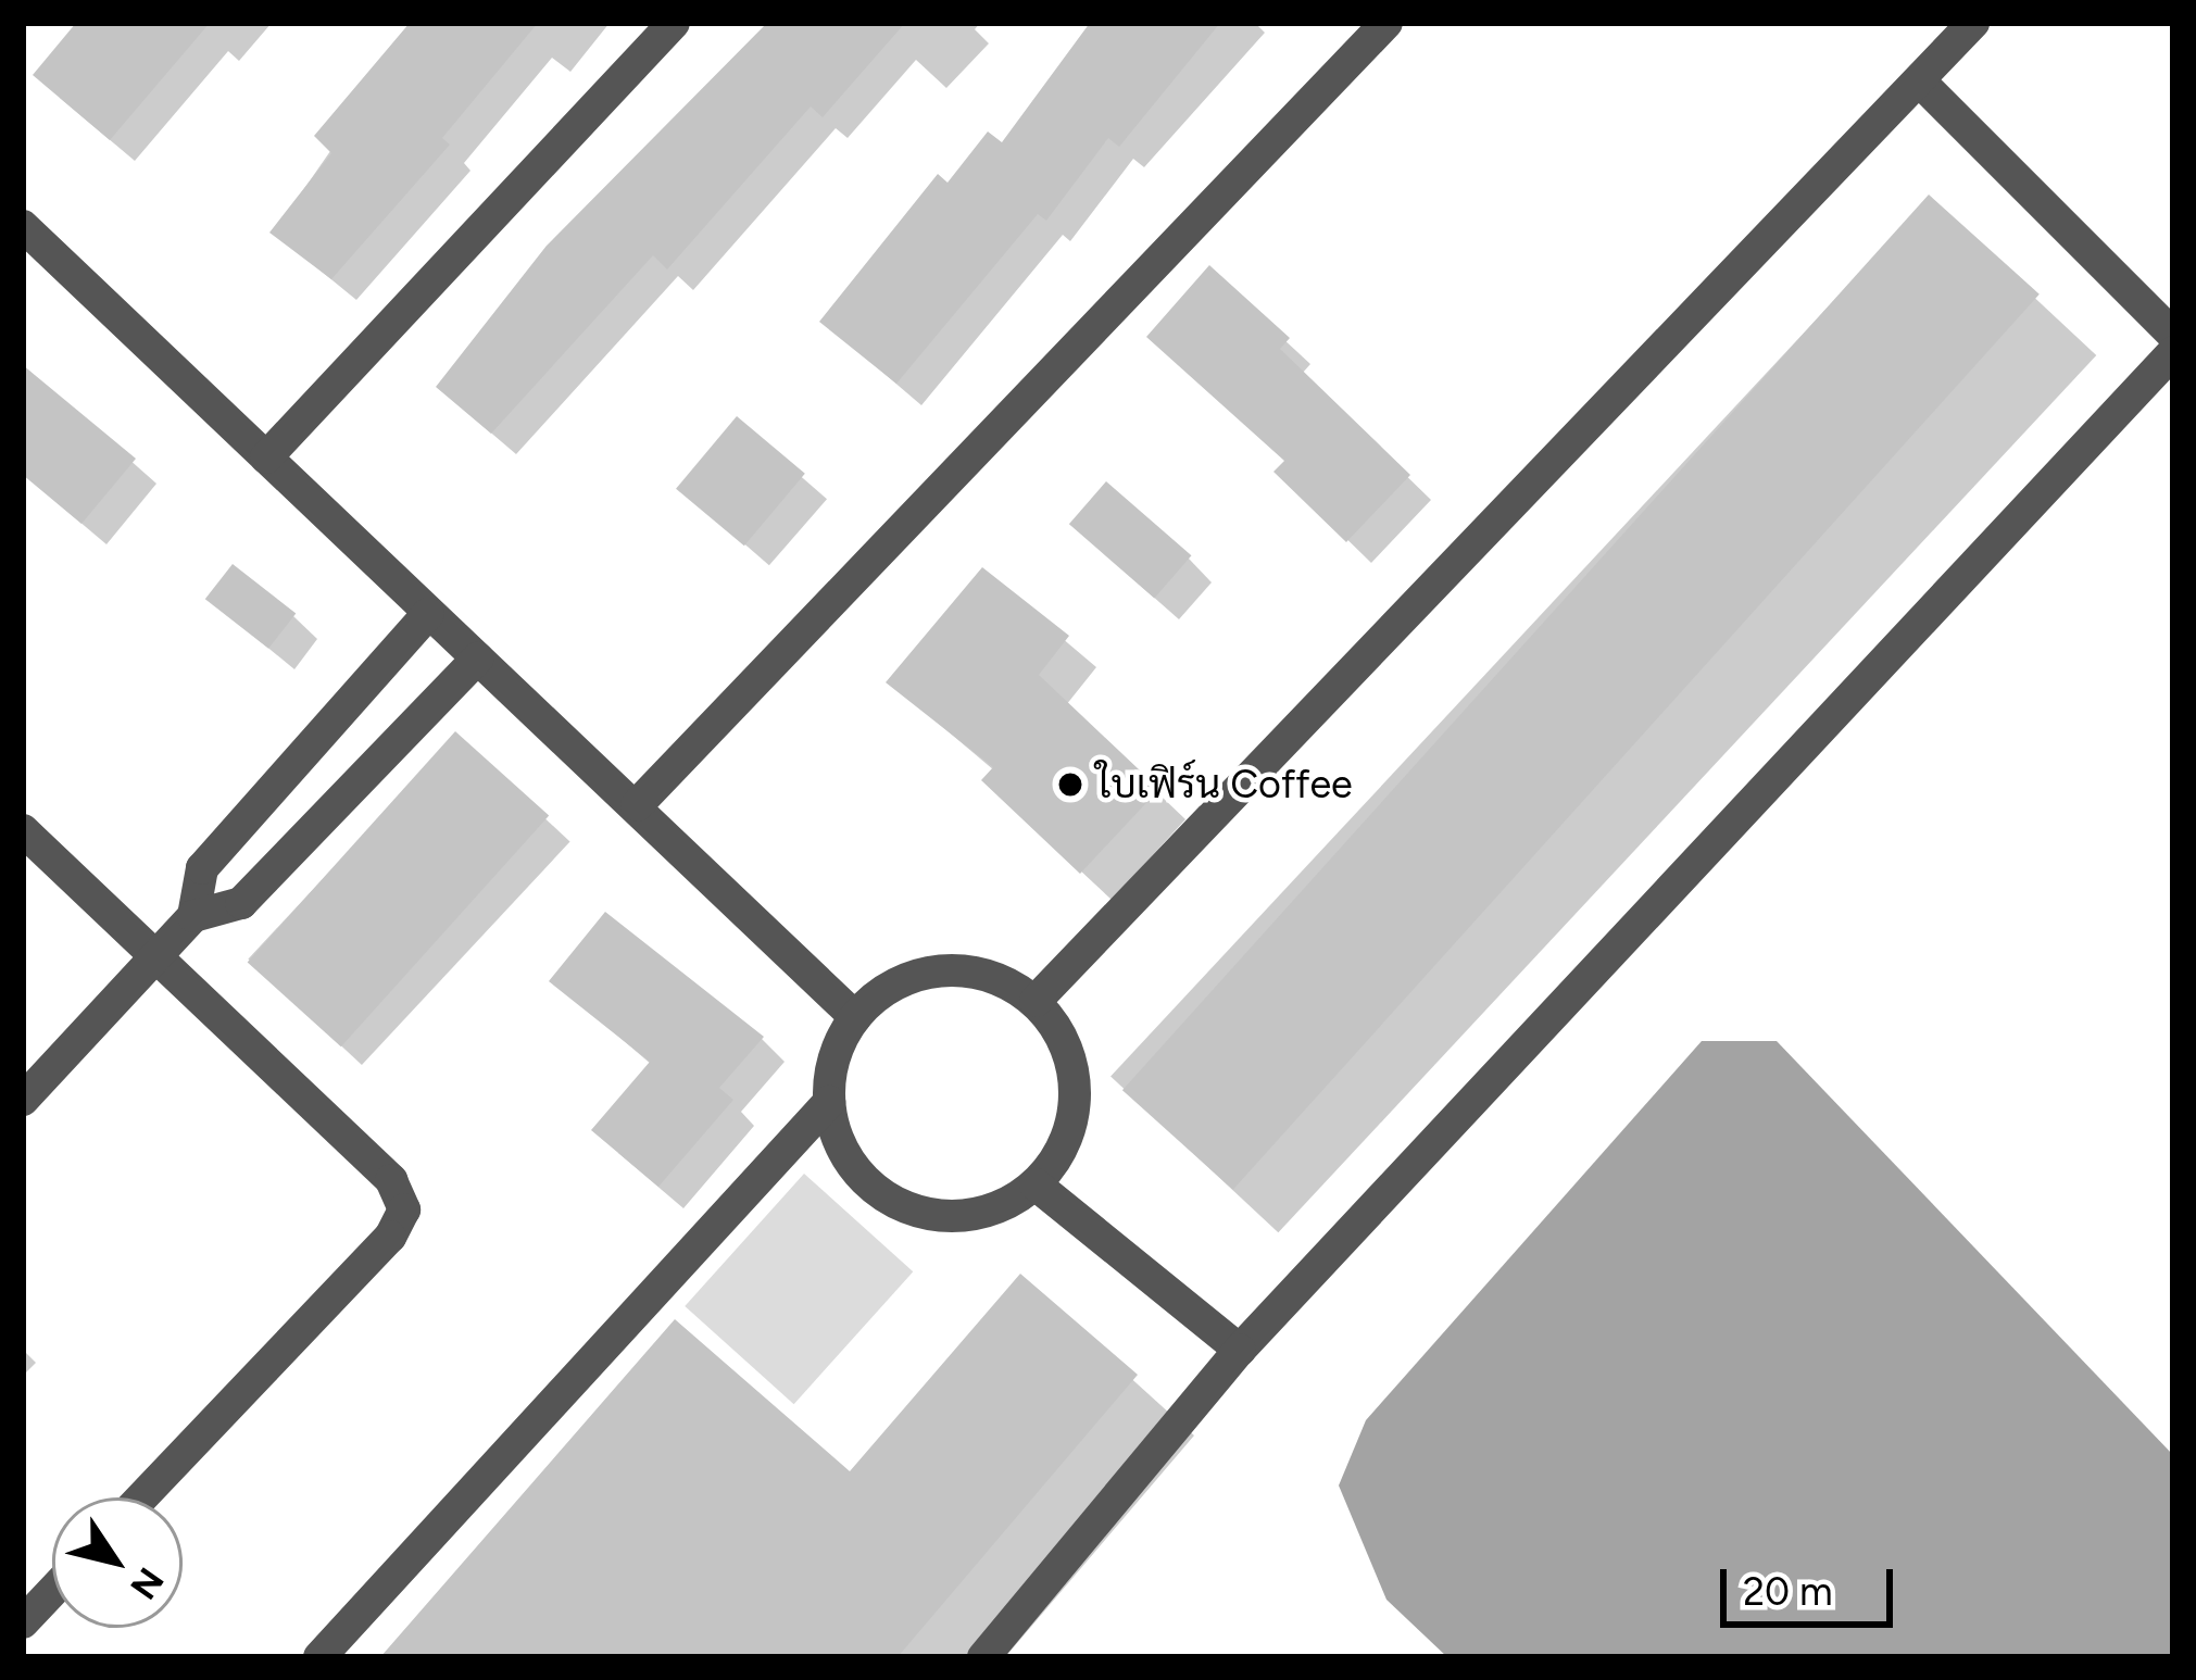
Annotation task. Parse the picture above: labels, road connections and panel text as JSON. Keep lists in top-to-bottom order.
{
  "places": ["ใบเฟิร์น Coffee"],
  "scale_bar": "20 m",
  "north": "bottom right"
}
